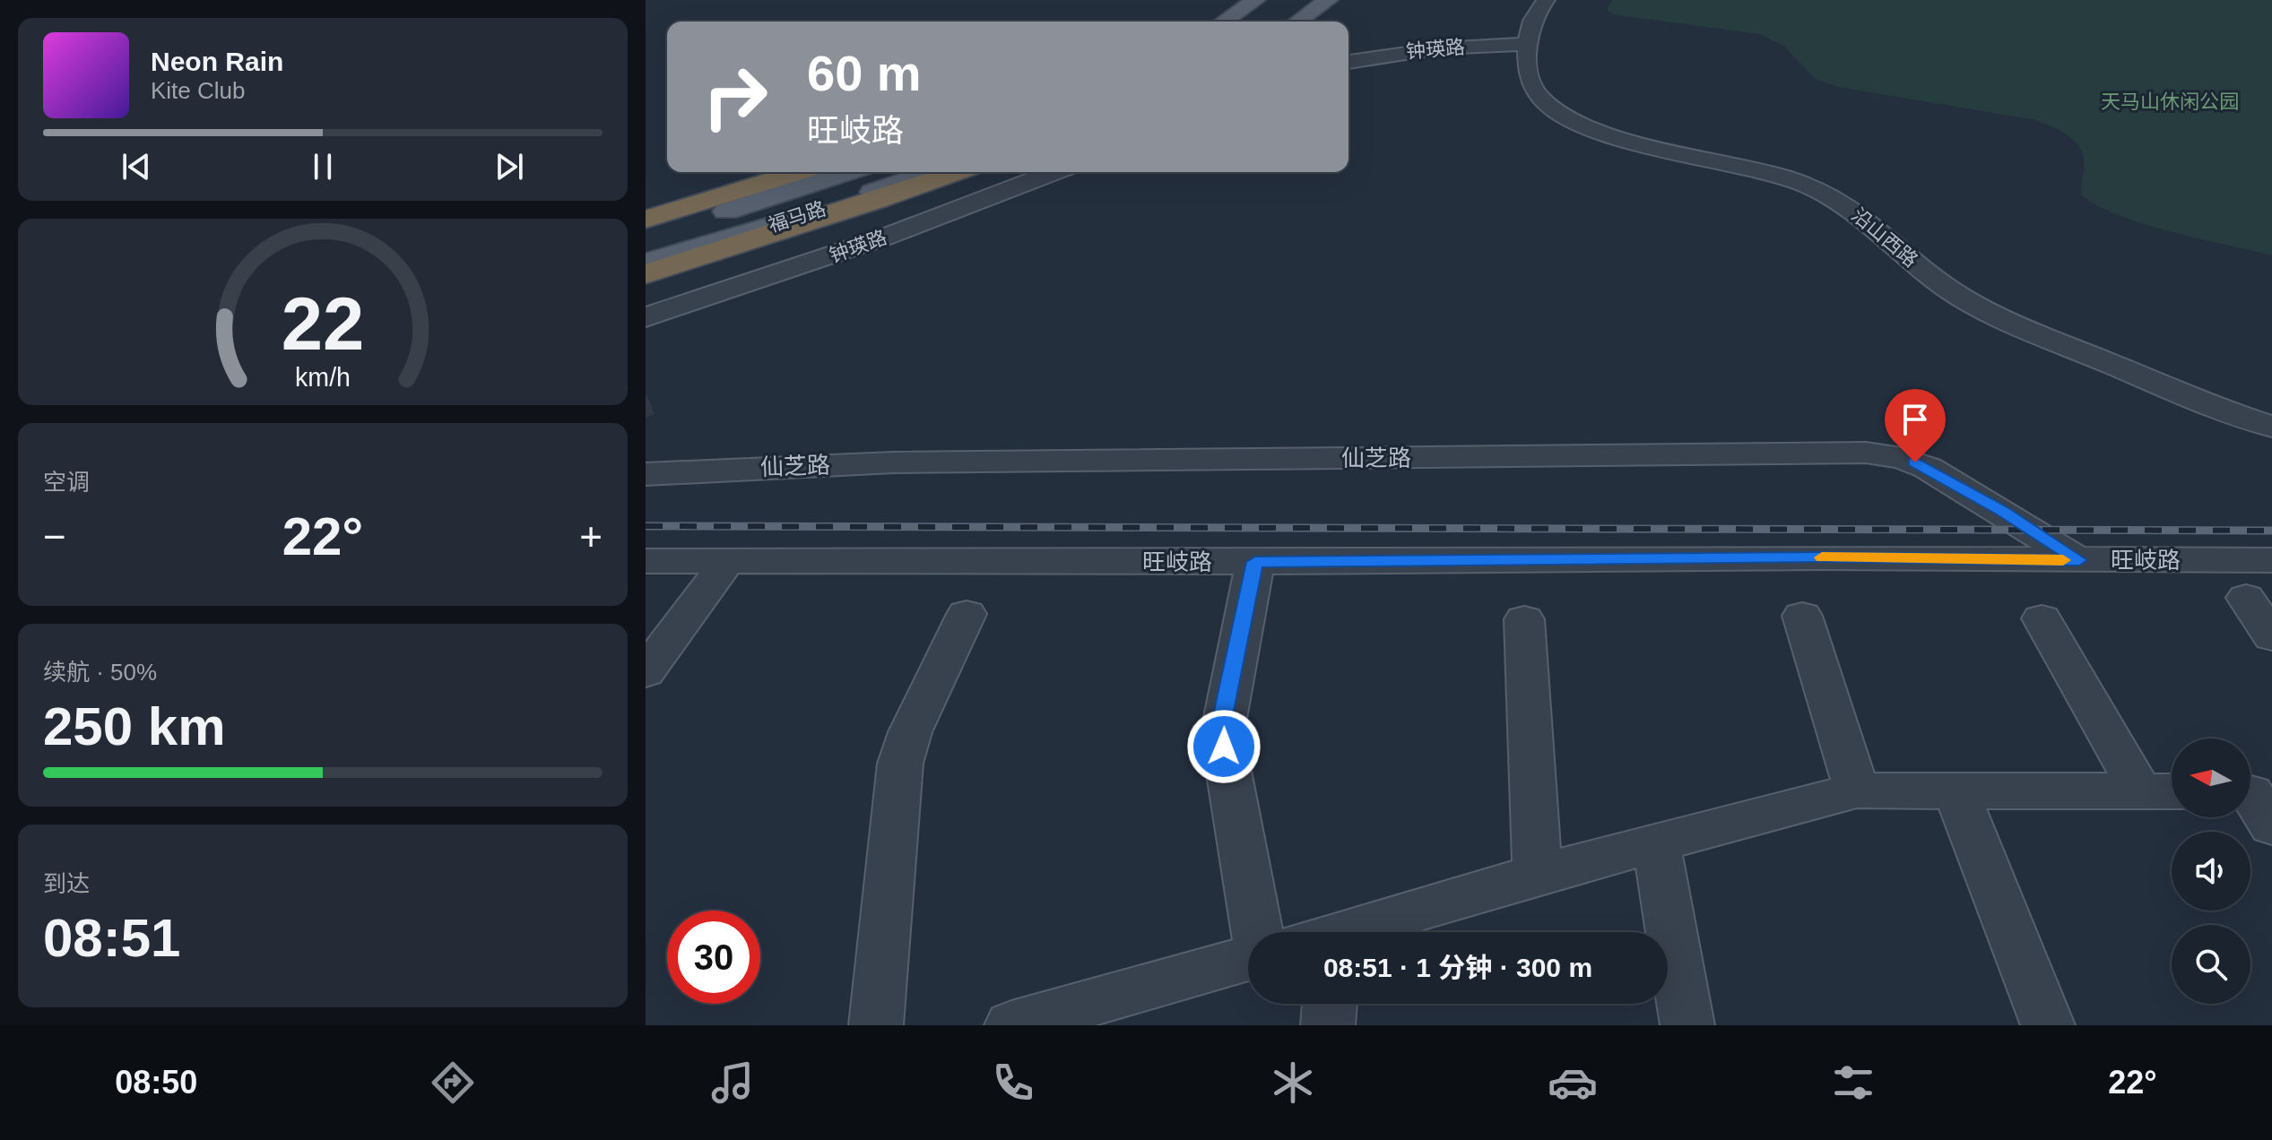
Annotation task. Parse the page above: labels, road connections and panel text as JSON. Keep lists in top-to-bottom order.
{
  "streets": {
    "main road": ["福马路"],
    "street": [
      "钟瑛路",
      "沿山西路",
      "仙芝路",
      "旺岐路"
    ]
  },
  "crossings": [
    ["钟瑛路", "沿山西路"],
    ["仙芝路", "旺岐路"]
  ],
  "parks": ["天马山休闲公园"],
  "north": "left",
  "page": {
    "turn": ["60 m", "旺岐路"],
    "song": ["Neon Rain", "Kite Club"],
    "tile": [
      "空调",
      ["续航 · 50%", "250 km"],
      ["到达", "08:51"]
    ],
    "heat": ["−", "22°", "+"],
    "limit": "30",
    "trip": "08:51 · 1 分钟 · 300 m",
    "tabs": ["08:50", "22°"],
    "gauge": ["22", "km/h"]
  }
}
